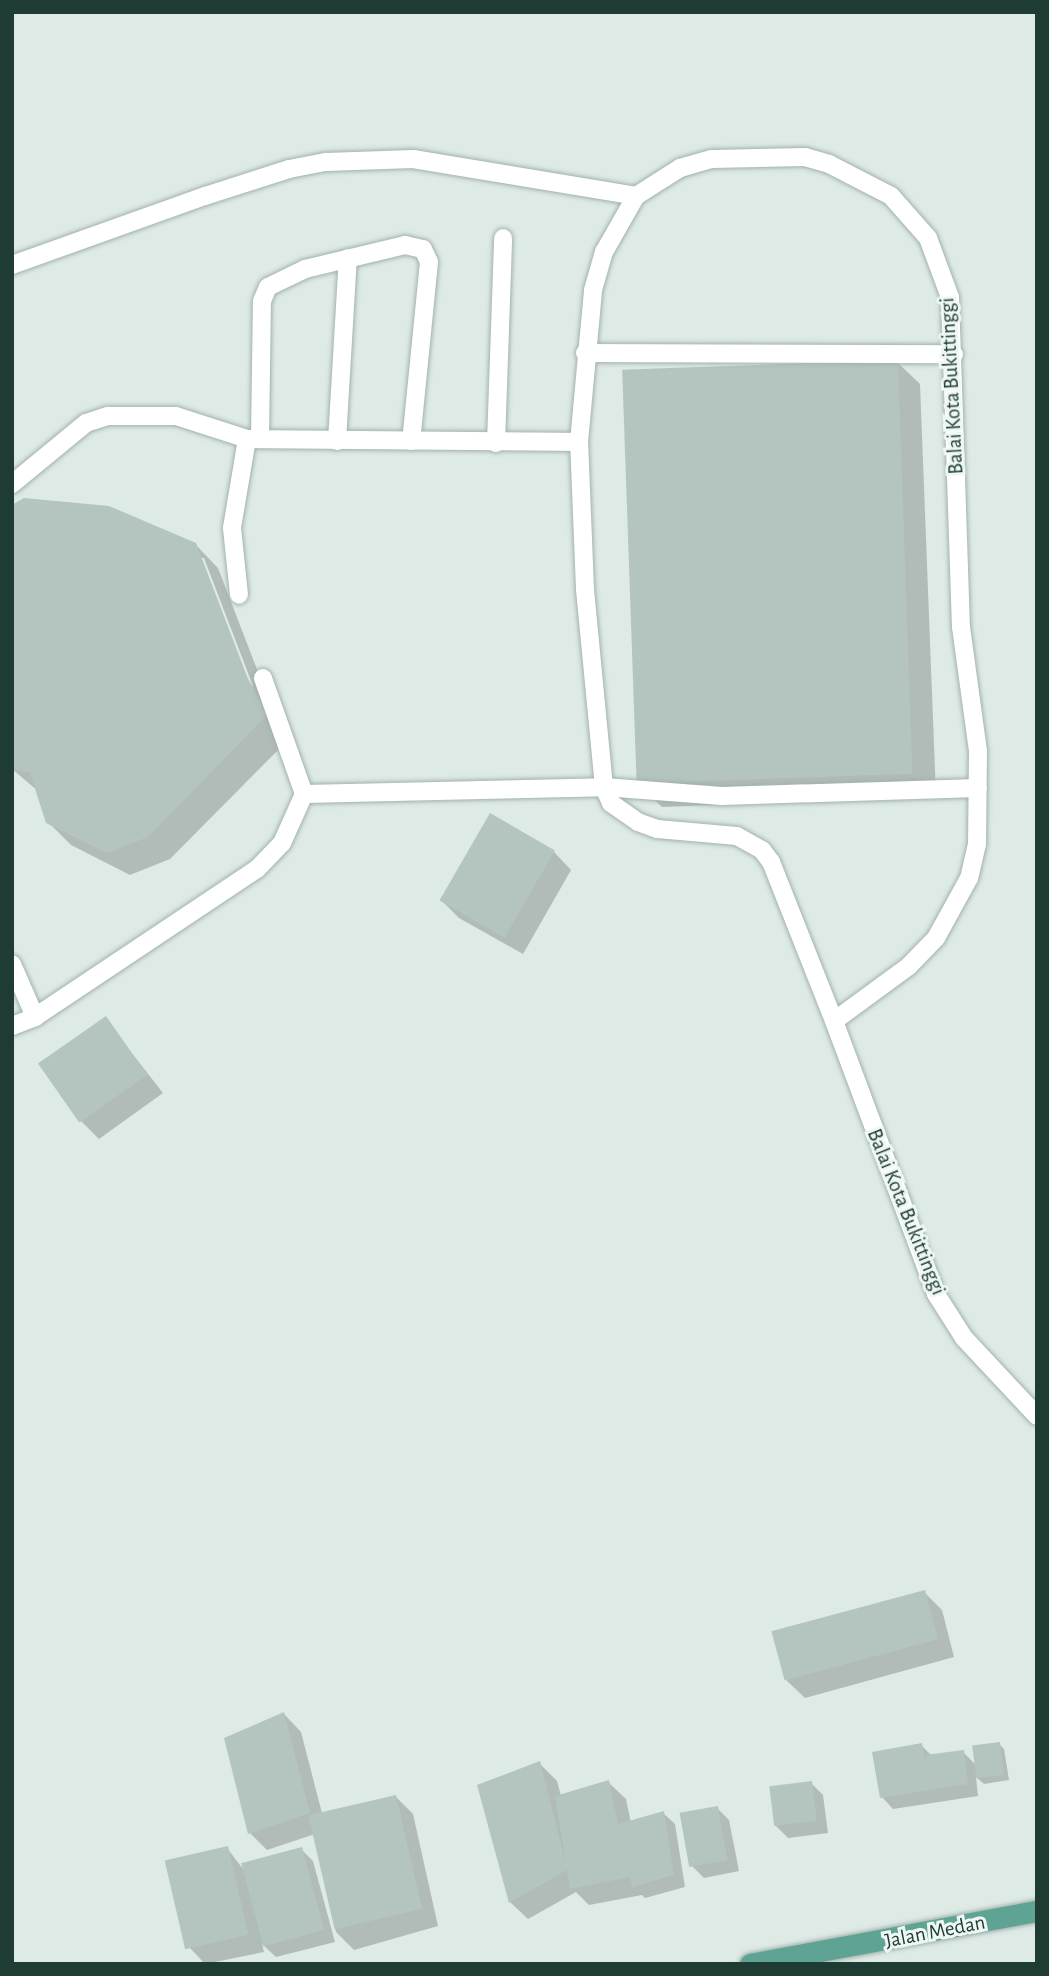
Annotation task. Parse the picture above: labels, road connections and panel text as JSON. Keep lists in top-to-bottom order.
{
  "streets": {
    "main road": ["Jalan Medan"],
    "lane": ["Balai Kota Bukittinggi"]
  }
}
